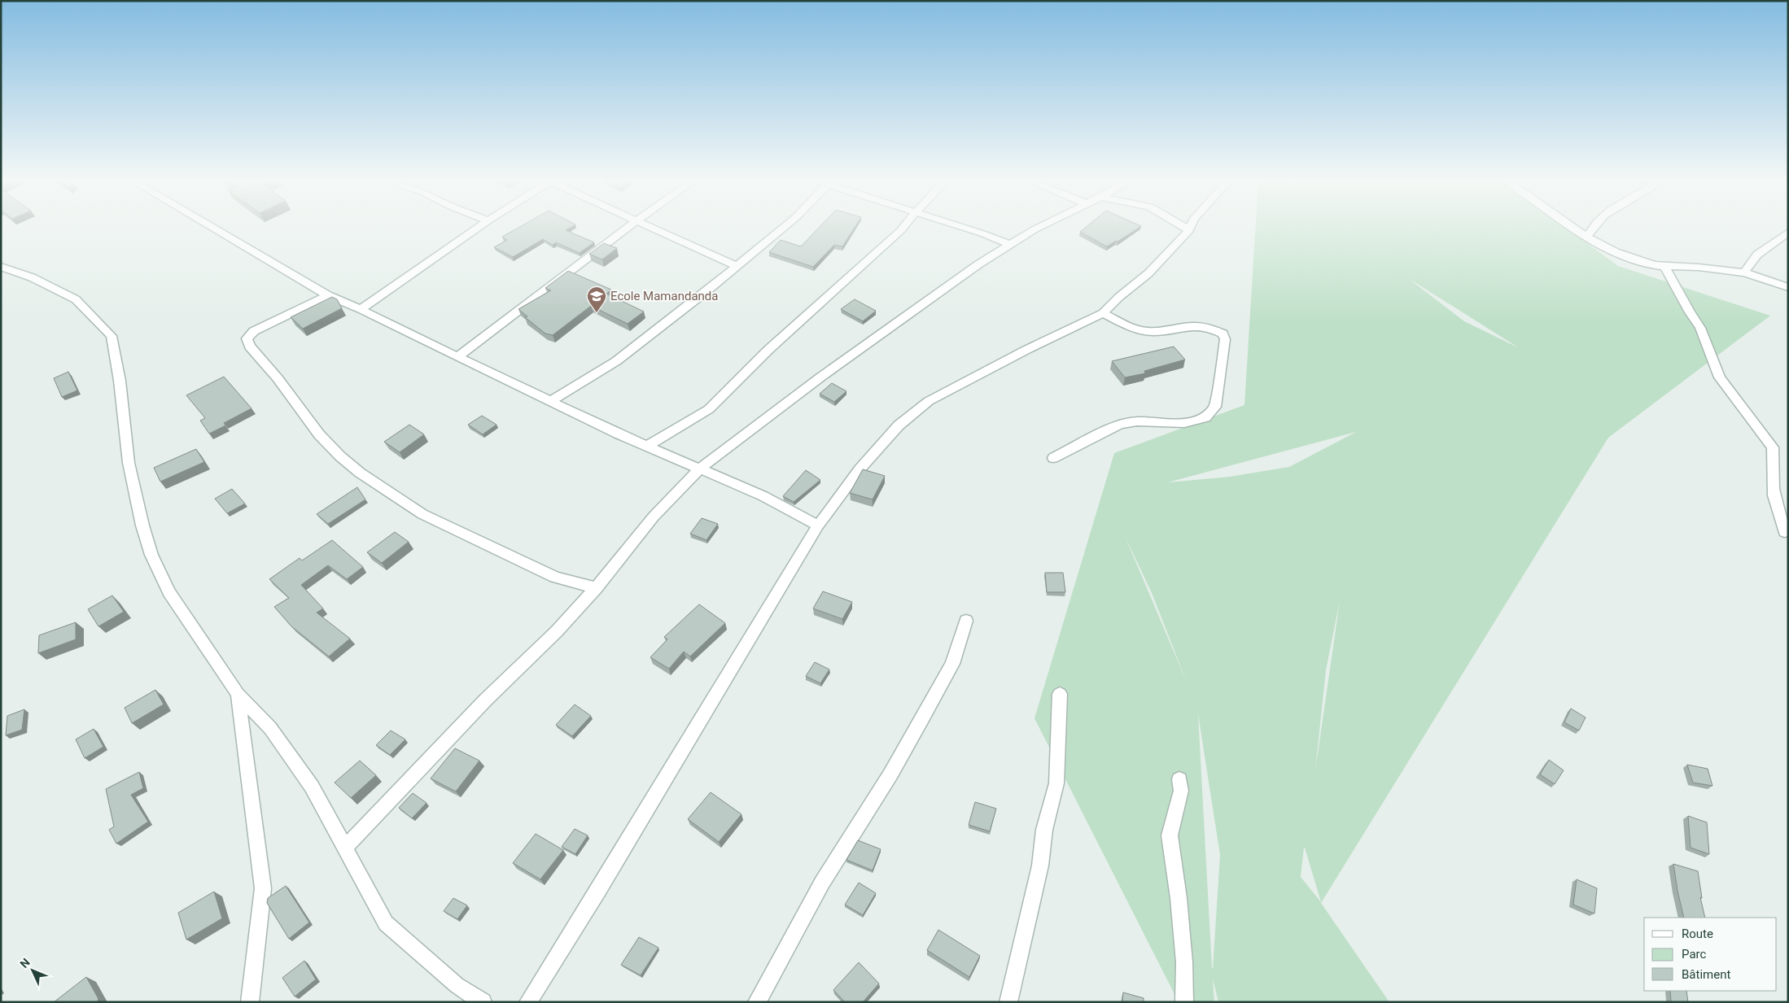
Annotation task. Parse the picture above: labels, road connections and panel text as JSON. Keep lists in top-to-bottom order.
{
  "places": {
    "school or university": ["Ecole Mamandanda"]
  },
  "legend": ["Route", "Parc", "Bâtiment"],
  "north": "top left"
}
